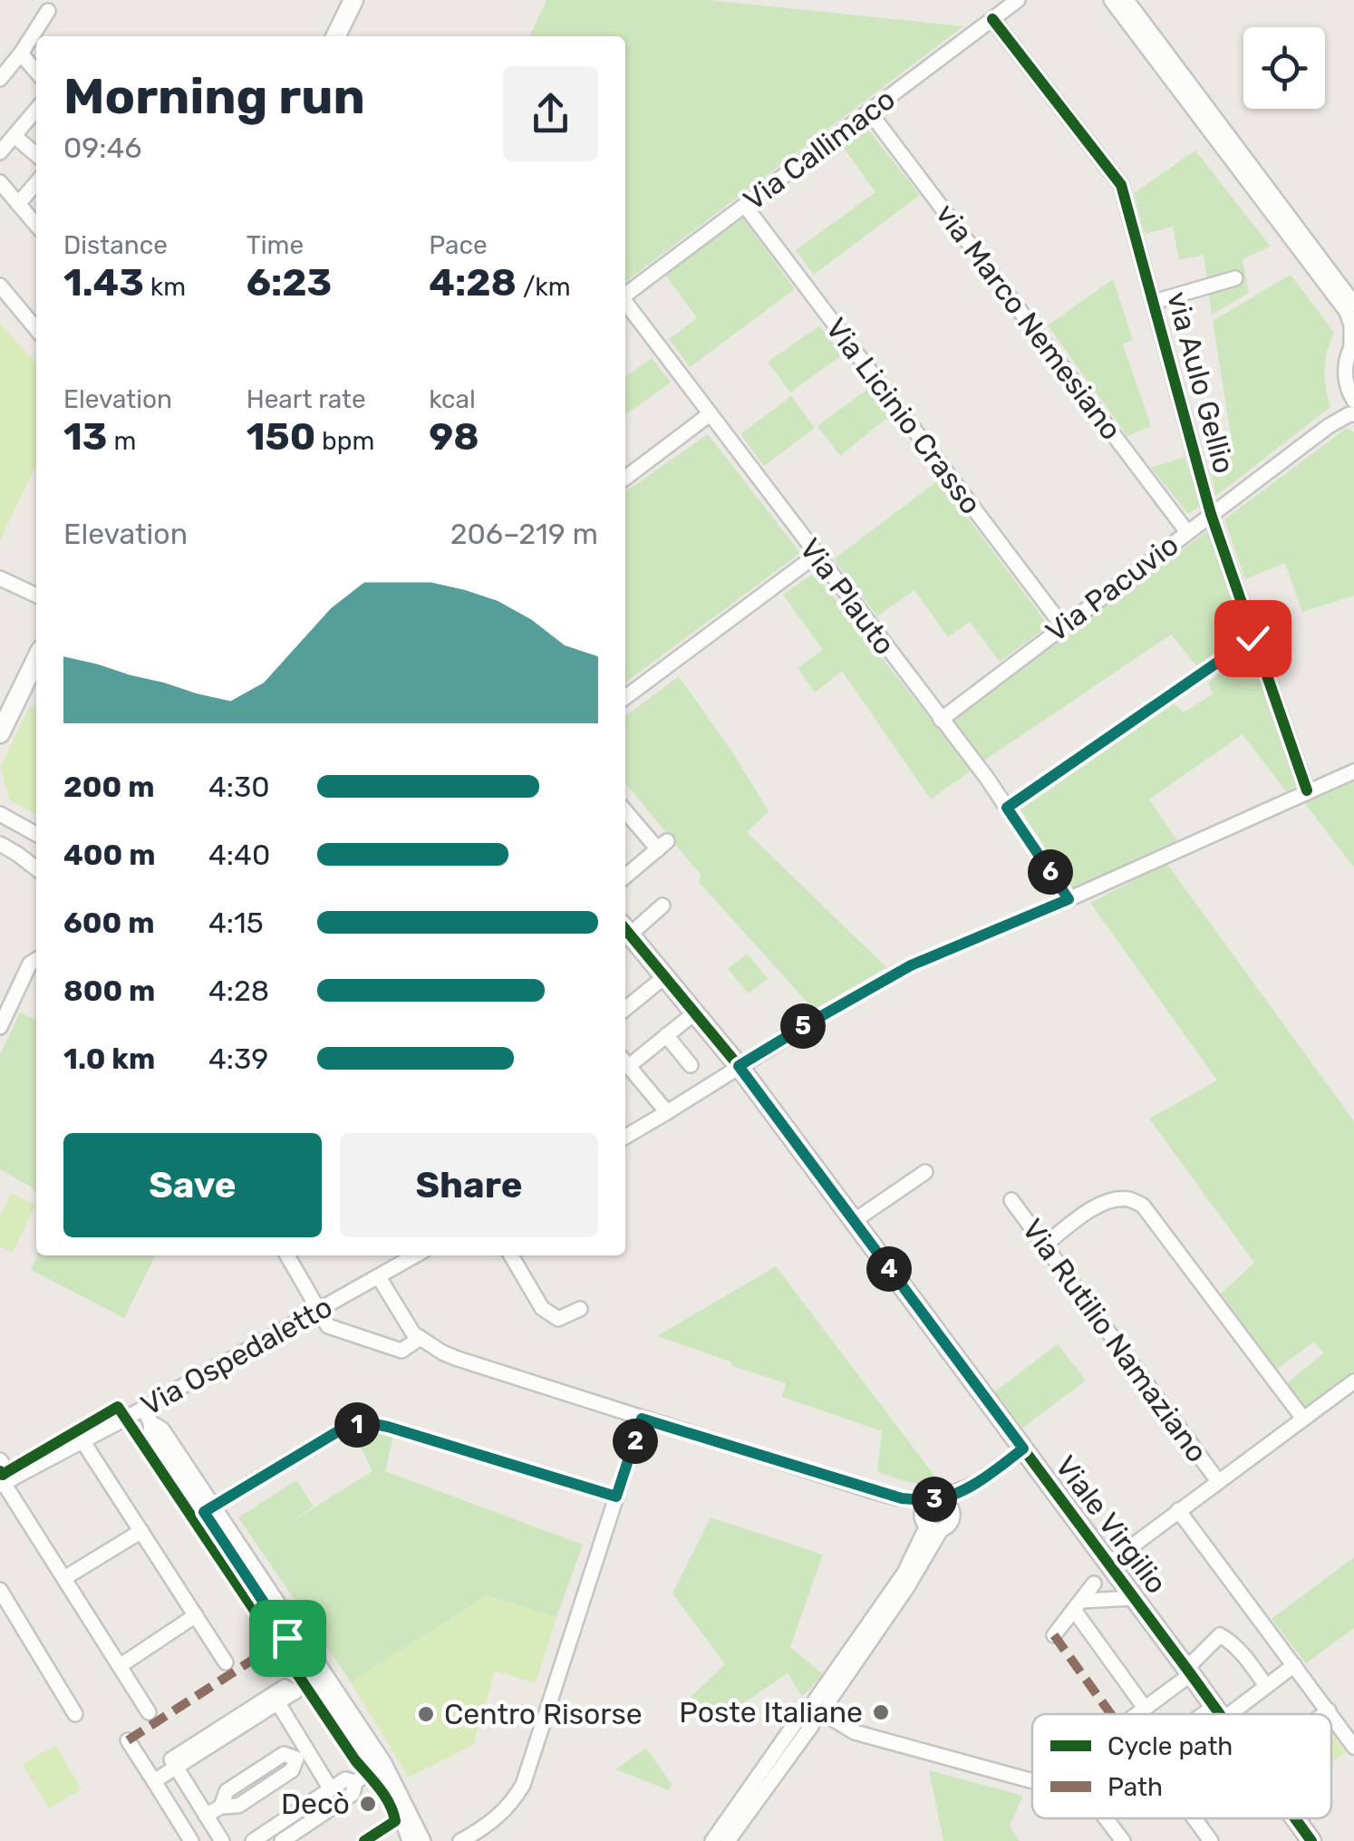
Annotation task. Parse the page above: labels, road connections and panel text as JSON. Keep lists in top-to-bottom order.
{
  "streets": {
    "street": [
      "Via Callimaco",
      "via Marco Nemesiano",
      "via Aulo Gellio",
      "Via Licinio Crasso",
      "Via Pacuvio",
      "Via Plauto",
      "Via Rutilio Namaziano",
      "Via Ospedaletto",
      "Viale Virgilio"
    ]
  },
  "crossings": [
    ["Via Callimaco", "via Marco Nemesiano"],
    ["Via Callimaco", "via Aulo Gellio"],
    ["Via Callimaco", "Via Licinio Crasso"],
    ["via Marco Nemesiano", "Via Pacuvio"],
    ["via Aulo Gellio", "Via Pacuvio"],
    ["Via Licinio Crasso", "Via Pacuvio"],
    ["Via Pacuvio", "Via Plauto"]
  ],
  "places": ["Poste Italiane", "Centro Risorse", "Decò"],
  "legend": ["Cycle path", "Path"],
  "page": {
    "heading": ["Morning run", "09:46"],
    "stats": [
      ["Distance", "1.43 km"],
      ["Time", "6:23"],
      ["Pace", "4:28 /km"],
      ["Elevation", "13 m"],
      ["Heart rate", "150 bpm"],
      ["kcal", "98"]
    ],
    "chart": ["Elevation", "206–219 m"],
    "list": [
      {
        "name": "200 m",
        "note": "4:30"
      },
      {
        "name": "400 m",
        "note": "4:40"
      },
      {
        "name": "600 m",
        "note": "4:15"
      },
      {
        "name": "800 m",
        "note": "4:28"
      },
      {
        "name": "1.0 km",
        "note": "4:39"
      }
    ],
    "pins": [
      "6",
      "5",
      "4",
      "1",
      "2",
      "3"
    ],
    "buttons": ["Save", "Share"]
  }
}
